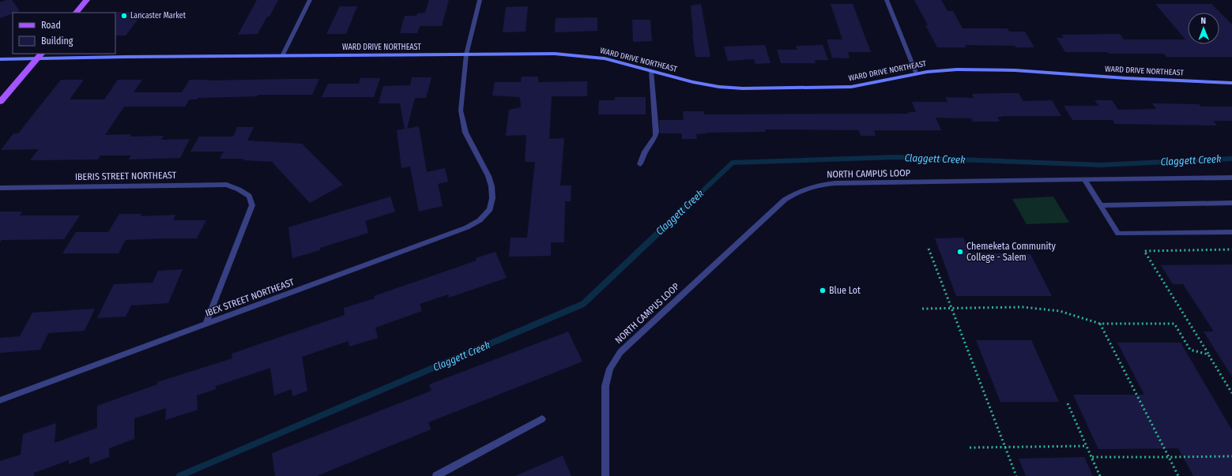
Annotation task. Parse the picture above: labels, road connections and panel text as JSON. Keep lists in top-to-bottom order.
{
  "streets": {
    "street": [
      "WARD DRIVE NORTHEAST",
      "NORTH CAMPUS LOOP",
      "IBERIS STREET NORTHEAST",
      "IBEX STREET NORTHEAST"
    ]
  },
  "crossings": [
    ["WARD DRIVE NORTHEAST", "IBEX STREET NORTHEAST"],
    ["IBERIS STREET NORTHEAST", "IBEX STREET NORTHEAST"]
  ],
  "water": ["Claggett Creek"],
  "places": ["Lancaster Market", "Chemeketa Community College - Salem", "Blue Lot"],
  "legend": ["Road", "Building"],
  "north": "top"
}
